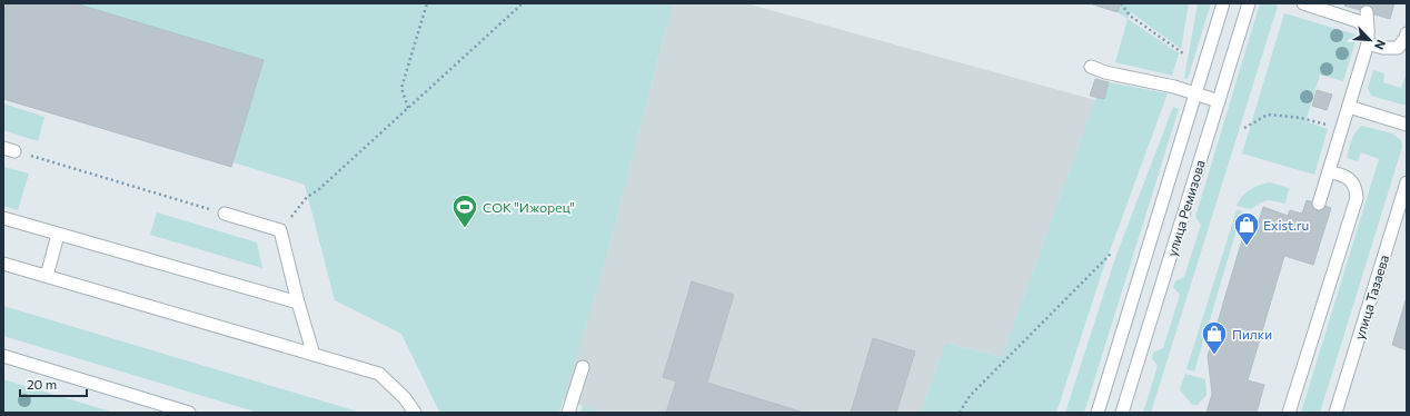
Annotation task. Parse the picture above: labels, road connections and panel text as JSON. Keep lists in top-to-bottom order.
{
  "streets": {
    "main road": ["улица Ремизова", "улица Тазаева"]
  },
  "places": {
    "sports": ["СОК \"Ижорец\""],
    "shop": ["Exist.ru", "Пилки"]
  },
  "scale_bar": "20 m",
  "north": "bottom right"
}
